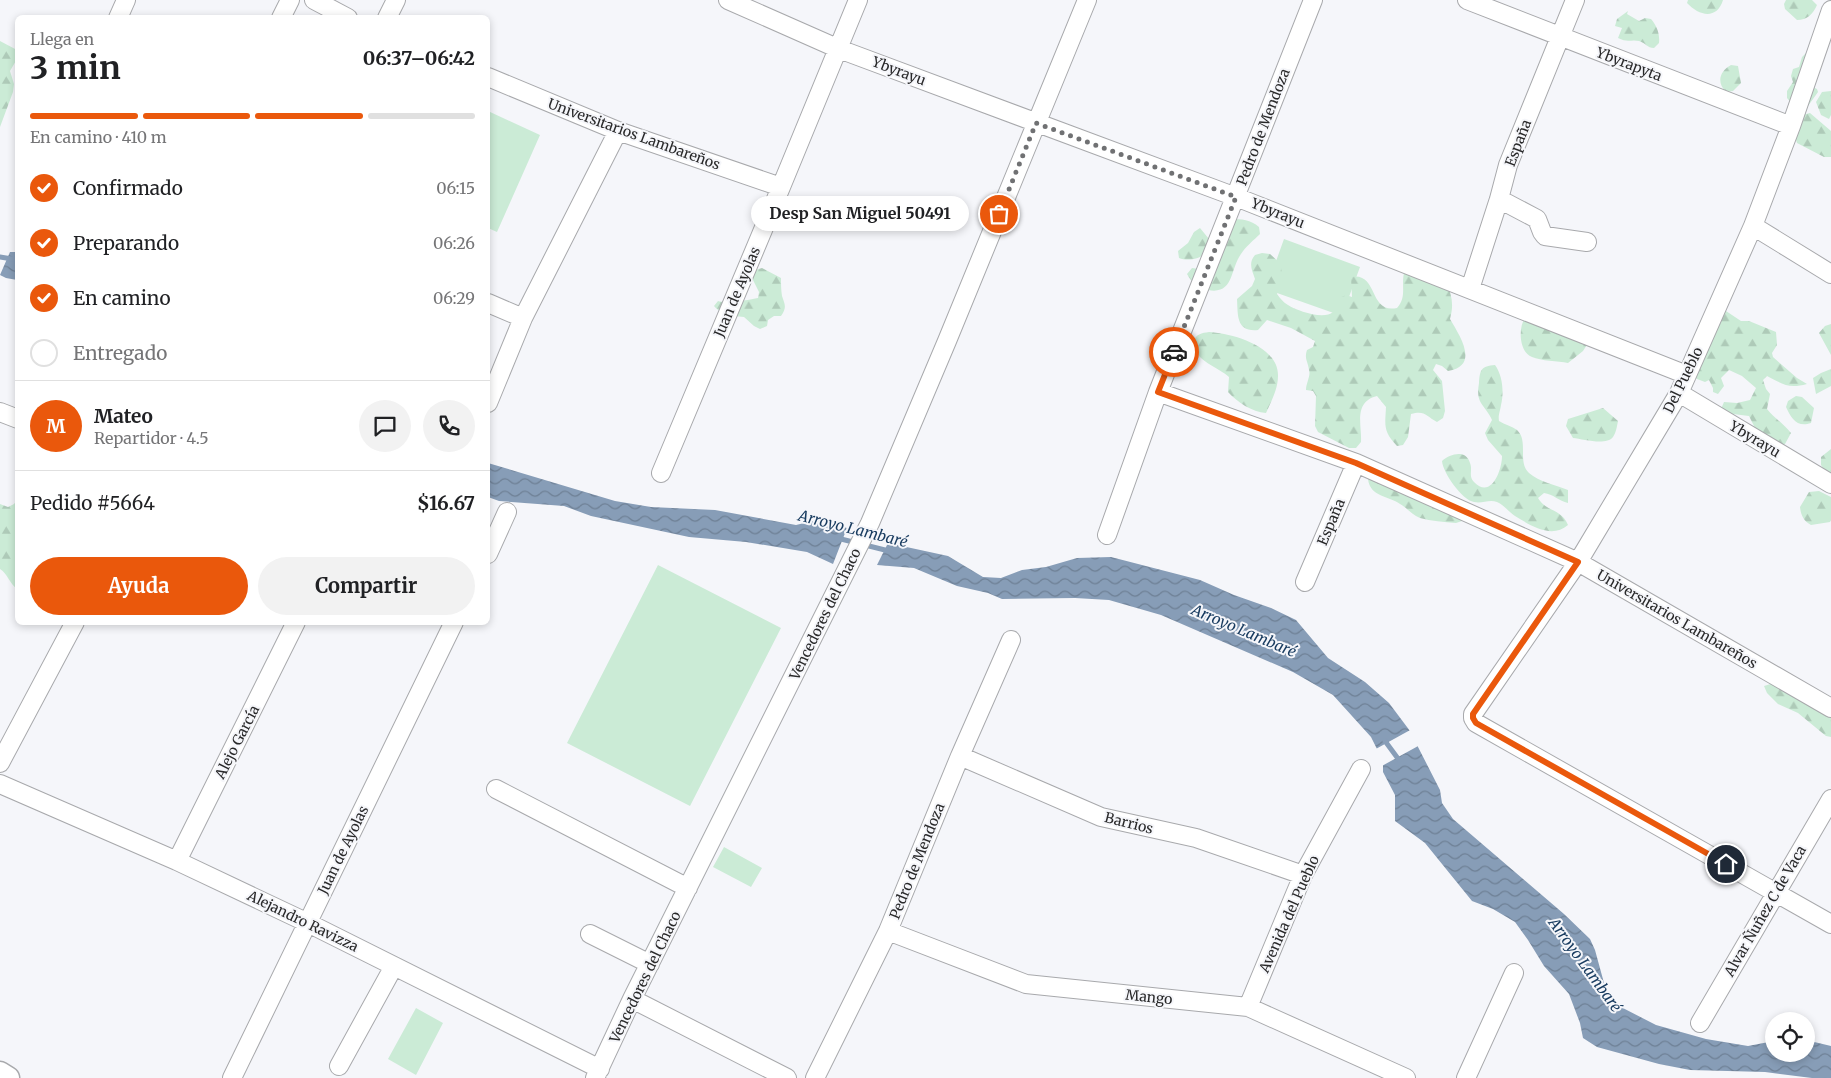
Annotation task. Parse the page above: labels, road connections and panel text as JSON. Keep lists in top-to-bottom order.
{
  "streets": {
    "street": [
      "Ybyrapyta",
      "Ybyrayu",
      "Pedro de Mendoza",
      "Universitarios Lambareños",
      "España",
      "Juan de Ayolas",
      "Del Pueblo",
      "Vencedores del Chaco",
      "Alejo García",
      "Barrios",
      "Alvar Ñuñez C de Vaca",
      "Avenida del Pueblo",
      "Alejandro Ravizza",
      "Mango"
    ]
  },
  "crossings": [
    ["Ybyrapyta", "España"],
    ["Ybyrapyta", "Del Pueblo"],
    ["Ybyrayu", "Pedro de Mendoza"],
    ["Ybyrayu", "España"],
    ["Ybyrayu", "Juan de Ayolas"],
    ["Ybyrayu", "Del Pueblo"],
    ["Ybyrayu", "Vencedores del Chaco"],
    ["Pedro de Mendoza", "Universitarios Lambareños"],
    ["Pedro de Mendoza", "Barrios"],
    ["Pedro de Mendoza", "Mango"],
    ["Universitarios Lambareños", "España"],
    ["Universitarios Lambareños", "Juan de Ayolas"],
    ["Universitarios Lambareños", "Del Pueblo"],
    ["Juan de Ayolas", "Alejandro Ravizza"],
    ["Del Pueblo", "Alvar Ñuñez C de Vaca"],
    ["Vencedores del Chaco", "Alejandro Ravizza"],
    ["Alejo García", "Alejandro Ravizza"],
    ["Barrios", "Avenida del Pueblo"],
    ["Avenida del Pueblo", "Mango"]
  ],
  "water": ["Arroyo Lambaré"],
  "places": ["Desp San Miguel 50491"],
  "page": {
    "heading": ["3 min", "Llega en", "06:37–06:42"],
    "panel": [
      "Mateo",
      "Repartidor · 4.5",
      "Pedido #5664",
      "$16.67"
    ],
    "bar": "En camino · 410 m",
    "list": [
      ["Confirmado", "06:15"],
      ["Preparando", "06:26"],
      ["En camino", "06:29"],
      "Entregado"
    ],
    "bubble": "Desp San Miguel 50491",
    "round": "M",
    "buttons": ["Ayuda", "Compartir"]
  }
}
